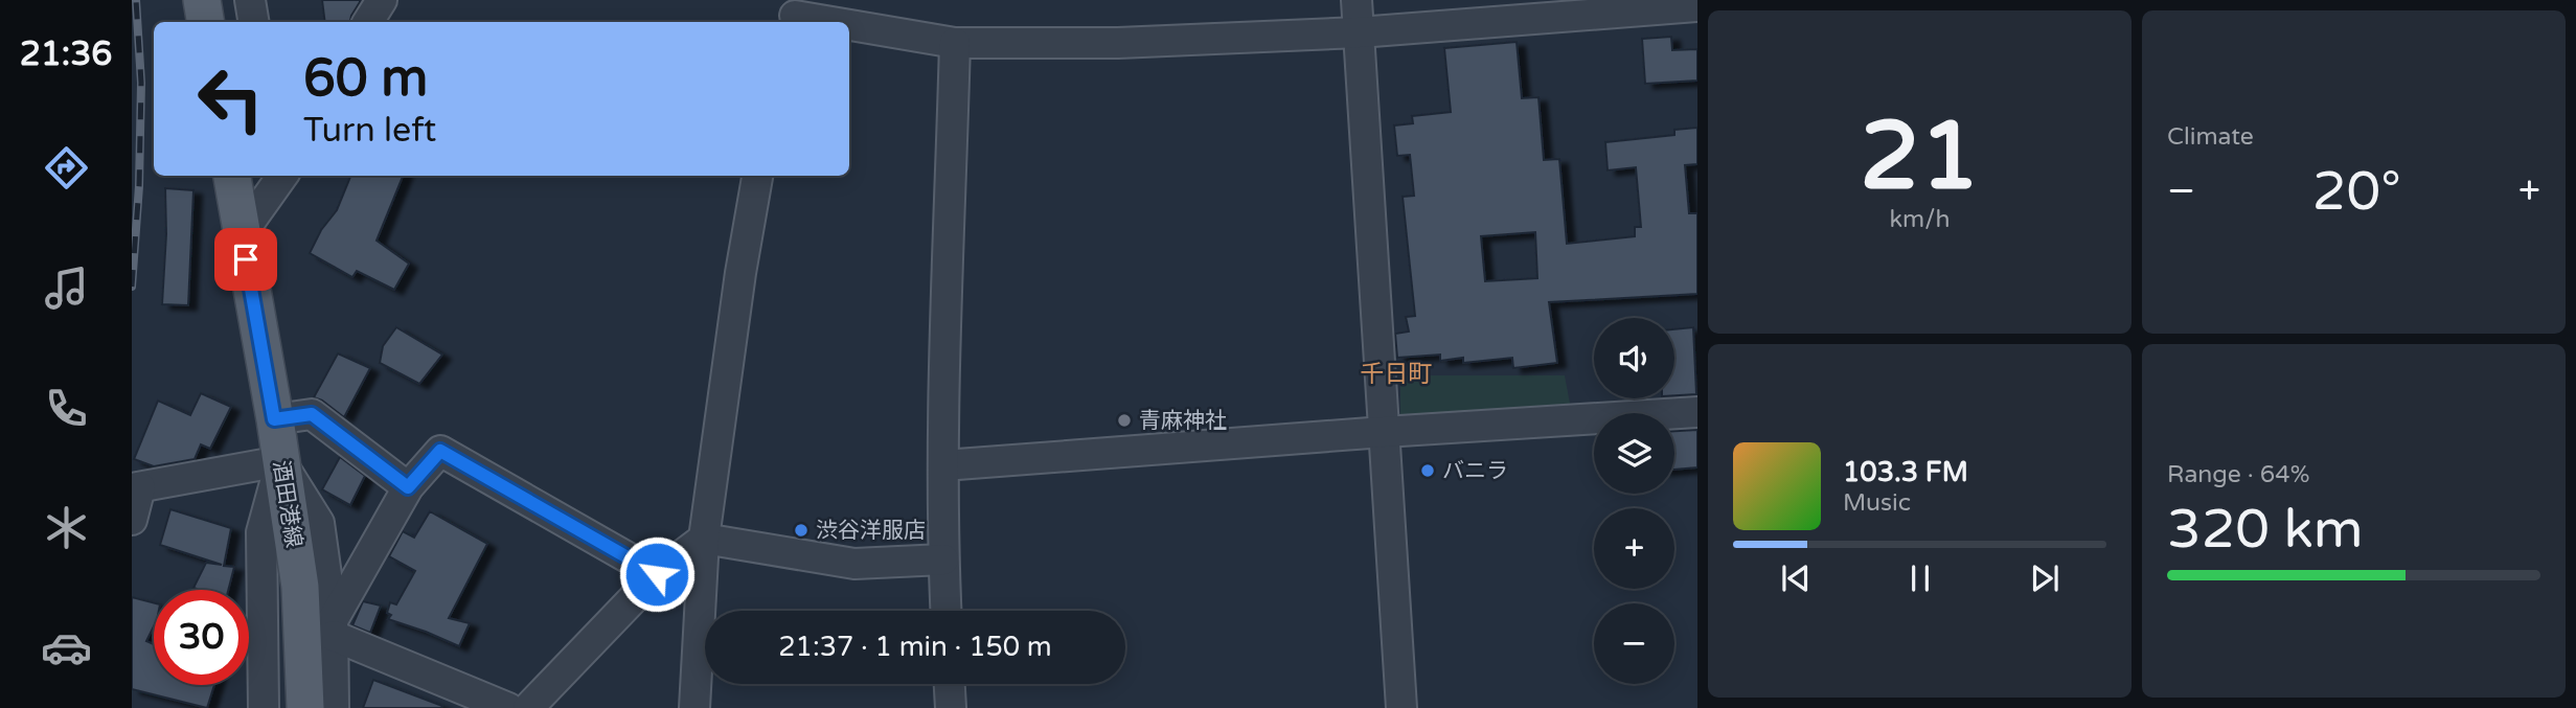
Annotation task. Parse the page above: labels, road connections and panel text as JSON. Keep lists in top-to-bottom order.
{
  "streets": {
    "main road": ["酒田港線"]
  },
  "districts": ["千日町"],
  "places": ["青麻神社", "バニラ", "渋谷洋服店"],
  "page": {
    "tabs": "21:36",
    "tile": [
      ["21", "km/h"],
      "Climate",
      ["Range · 64%", "320 km"]
    ],
    "turn": ["60 m", "Turn left"],
    "heat": ["−", "20°", "+"],
    "map_buttons": ["+", "−"],
    "song": ["103.3 FM", "Music"],
    "limit": "30",
    "trip": "21:37 · 1 min · 150 m"
  }
}
